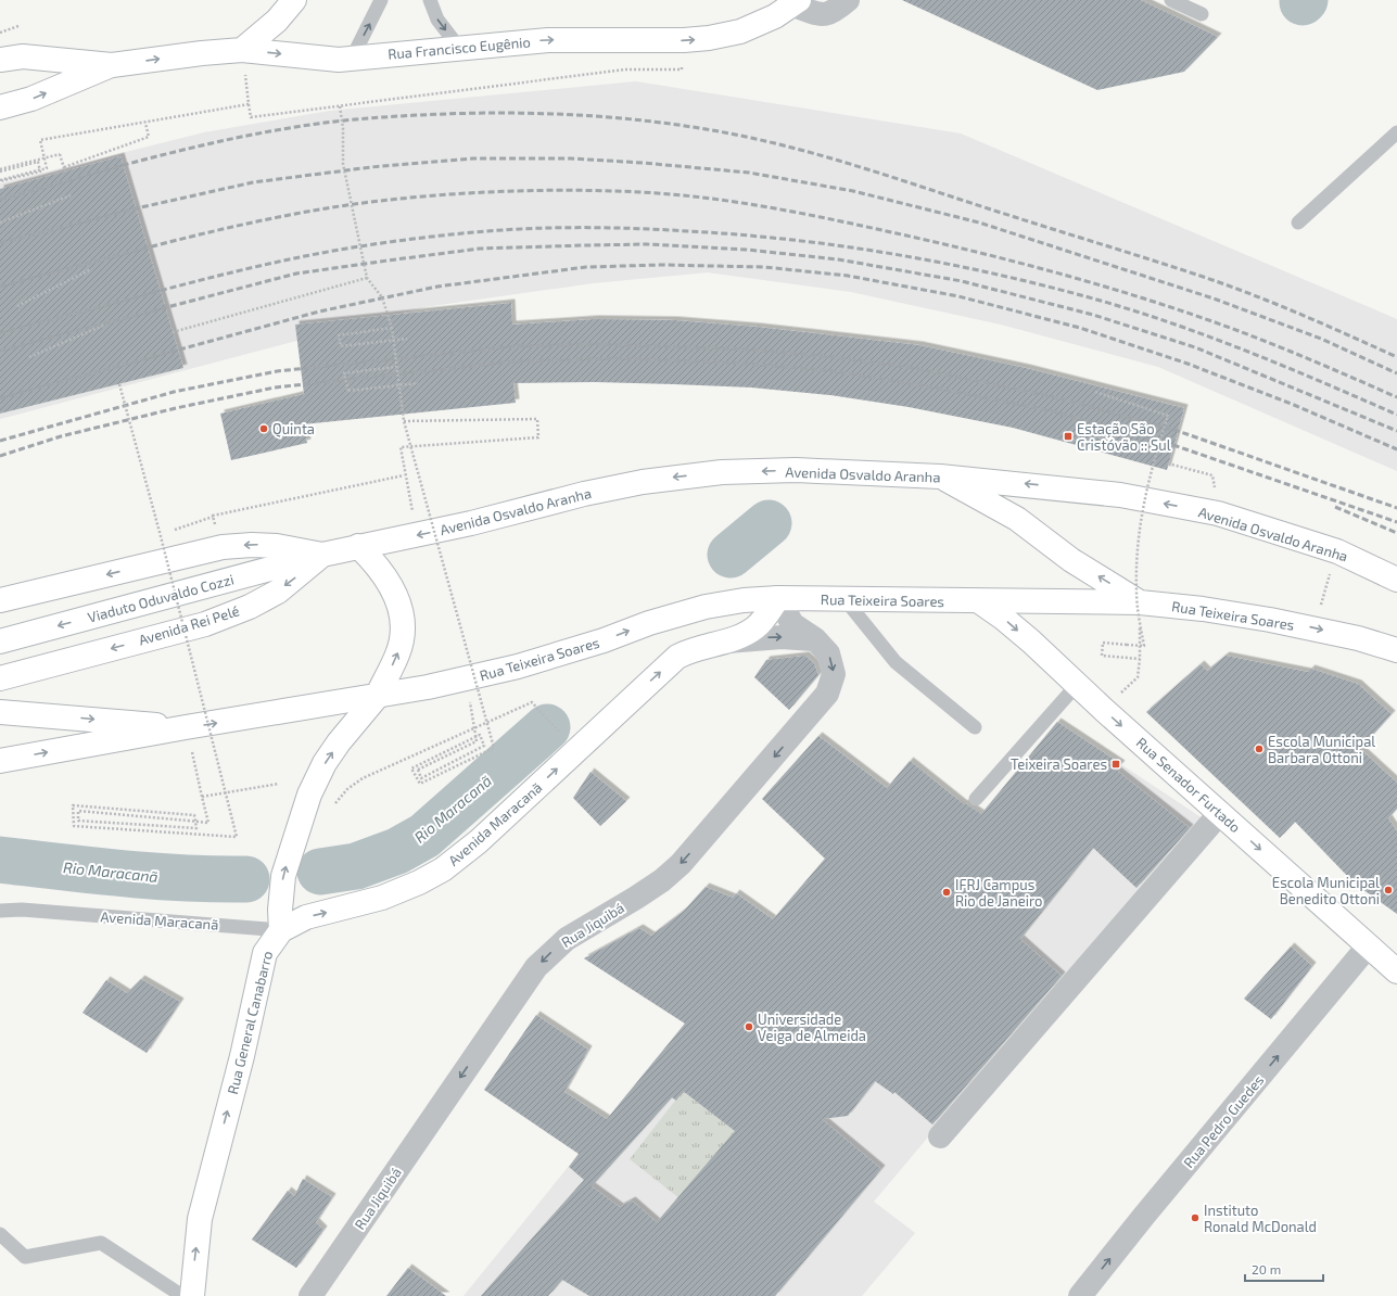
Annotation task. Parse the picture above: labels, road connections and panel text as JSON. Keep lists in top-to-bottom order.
{
  "streets": {
    "main road": [
      "Rua Francisco Eugênio",
      "Avenida Osvaldo Aranha",
      "Viaduto Oduvaldo Cozzi",
      "Rua Teixeira Soares",
      "Avenida Rei Pelé",
      "Rua Senador Furtado",
      "Avenida Maracanã",
      "Rua General Canabarro"
    ],
    "street": ["Rua Jiquibá", "Rua Pedro Guedes"]
  },
  "crossings": [
    ["Avenida Osvaldo Aranha", "Viaduto Oduvaldo Cozzi"],
    ["Avenida Osvaldo Aranha", "Avenida Rei Pelé"],
    ["Viaduto Oduvaldo Cozzi", "Avenida Rei Pelé"],
    ["Rua Teixeira Soares", "Rua Senador Furtado"],
    ["Rua Teixeira Soares", "Avenida Maracanã"],
    ["Rua Teixeira Soares", "Rua Jiquibá"],
    ["Rua Senador Furtado", "Rua Pedro Guedes"],
    ["Avenida Maracanã", "Rua Jiquibá"],
    ["Avenida Maracanã", "Rua General Canabarro"]
  ],
  "one_way": [
    "Rua Francisco Eugênio",
    "Avenida Osvaldo Aranha",
    "Rua Teixeira Soares",
    "Rua Senador Furtado",
    "Rua Jiquibá",
    "Rua General Canabarro"
  ],
  "water": ["Rio Maracanã"],
  "places": {
    "other": [
      "Quinta",
      "Escola Municipal Barbara Ottoni",
      "Escola Municipal Benedito Ottoni",
      "IFRJ Campus Rio de Janeiro",
      "Universidade Veiga de Almeida",
      "Instituto Ronald McDonald"
    ],
    "transit": ["Estação São Cristóvão :: Sul", "Teixeira Soares"]
  },
  "scale_bar": "20 m"
}
